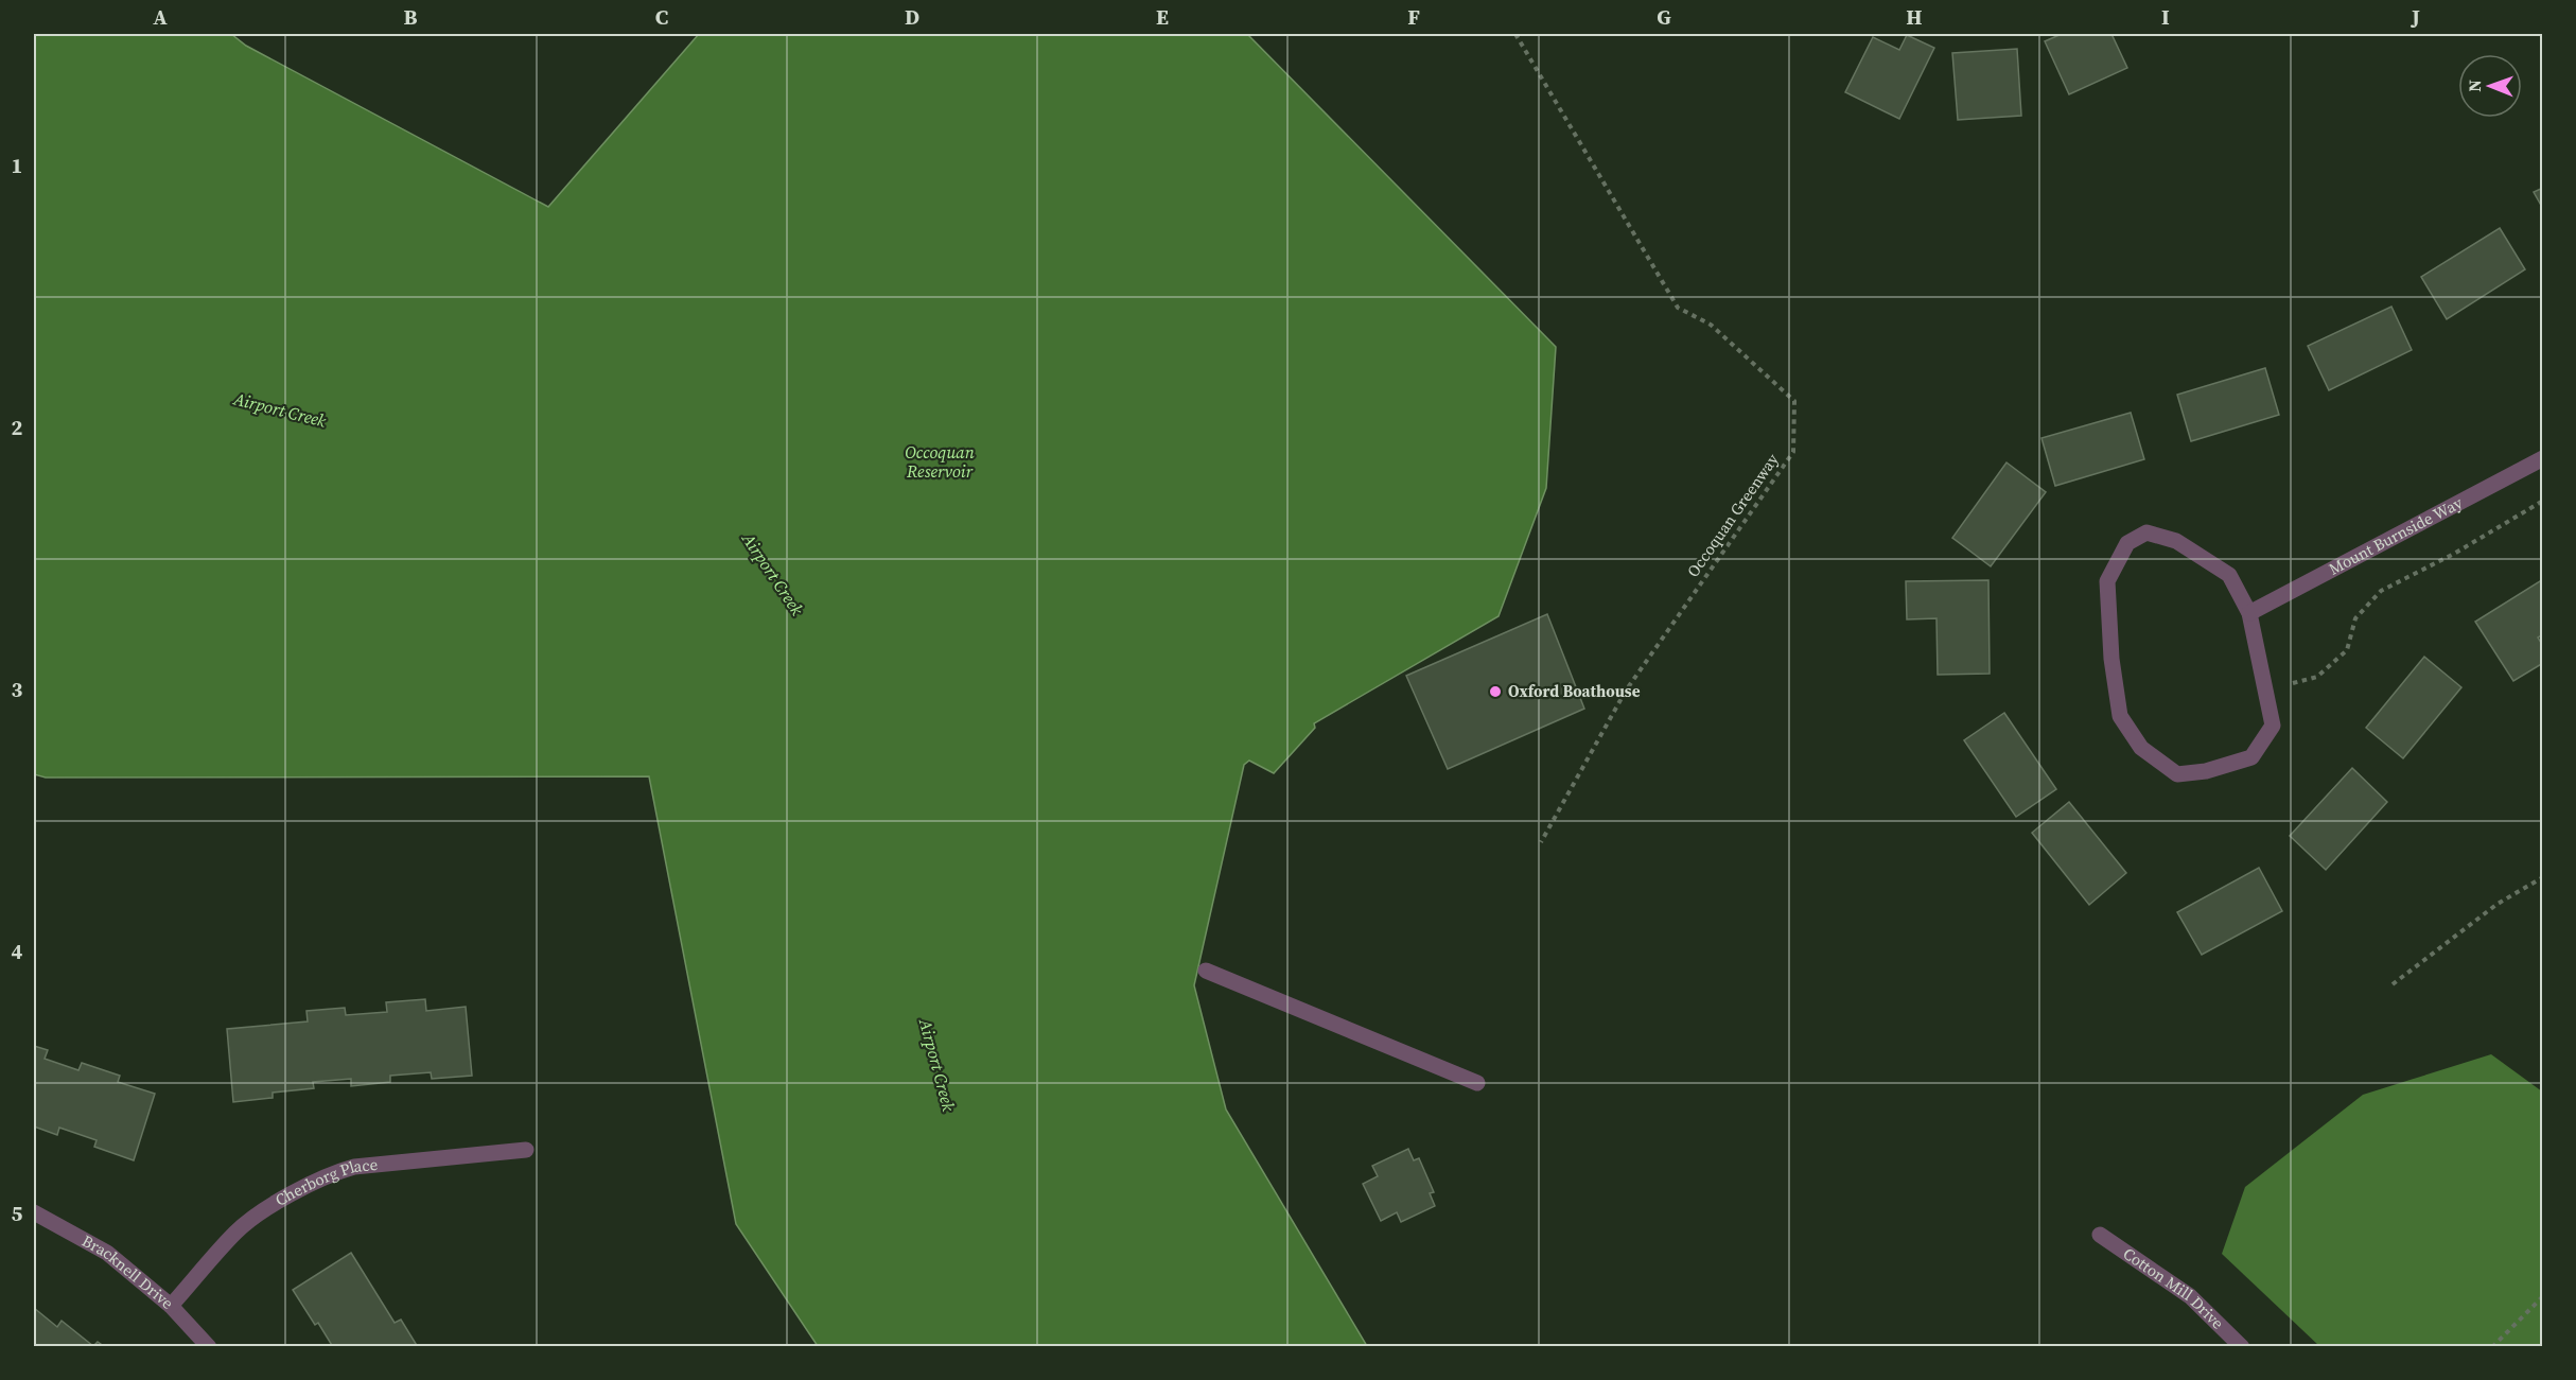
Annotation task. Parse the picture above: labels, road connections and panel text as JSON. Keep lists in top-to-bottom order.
{
  "streets": {
    "street": [
      "Mount Burnside Way",
      "Cherborg Place",
      "Bracknell Drive",
      "Cotton Mill Drive"
    ],
    "path": ["Occoquan Greenway"]
  },
  "crossings": [
    ["Cherborg Place", "Bracknell Drive"]
  ],
  "water": ["Airport Creek", "Occoquan Reservoir"],
  "places": ["Oxford Boathouse"],
  "north": "left",
  "grid": {
    "columns": [
      "A",
      "B",
      "C",
      "D",
      "E",
      "F",
      "G",
      "H",
      "I",
      "J"
    ],
    "rows": [
      "1",
      "2",
      "3",
      "4",
      "5"
    ]
  }
}
